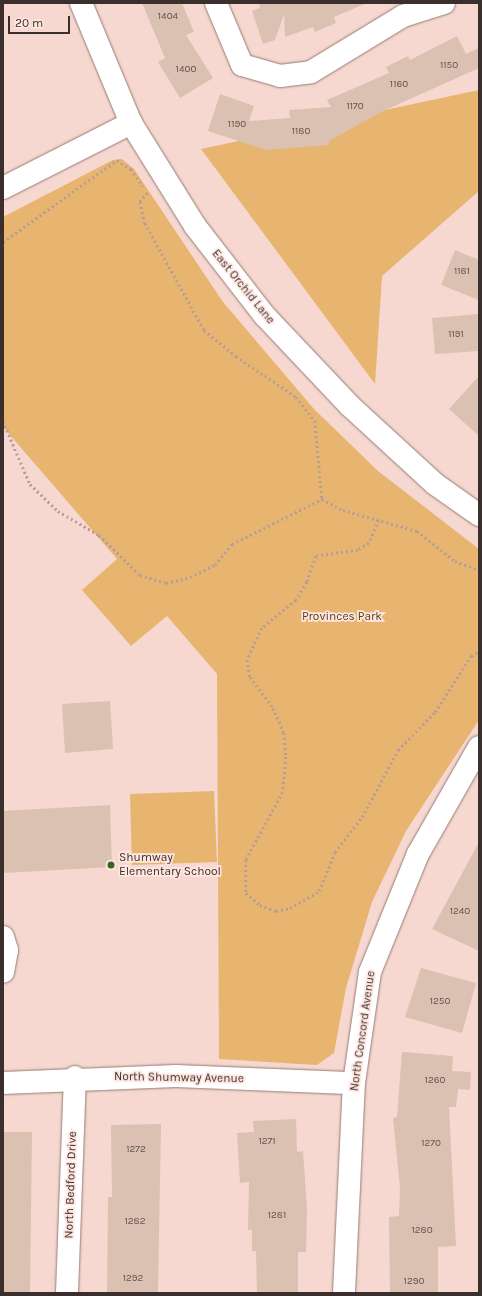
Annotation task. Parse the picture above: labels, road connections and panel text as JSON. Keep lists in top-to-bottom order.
{
  "streets": {
    "street": [
      "East Orchid Lane",
      "North Concord Avenue",
      "North Shumway Avenue",
      "North Bedford Drive"
    ]
  },
  "crossings": [
    ["North Concord Avenue", "North Shumway Avenue"],
    ["North Shumway Avenue", "North Bedford Drive"]
  ],
  "parks": ["Provinces Park"],
  "places": ["Shumway Elementary School"],
  "house_numbers": [
    "1404",
    "1150",
    "1400",
    "1160",
    "1170",
    "1190",
    "1180",
    "1181",
    "1191",
    "1240",
    "1250",
    "1260",
    "1271",
    "1270",
    "1272",
    "1281",
    "1282",
    "1280",
    "1292",
    "1290"
  ],
  "scale_bar": "20 m"
}
